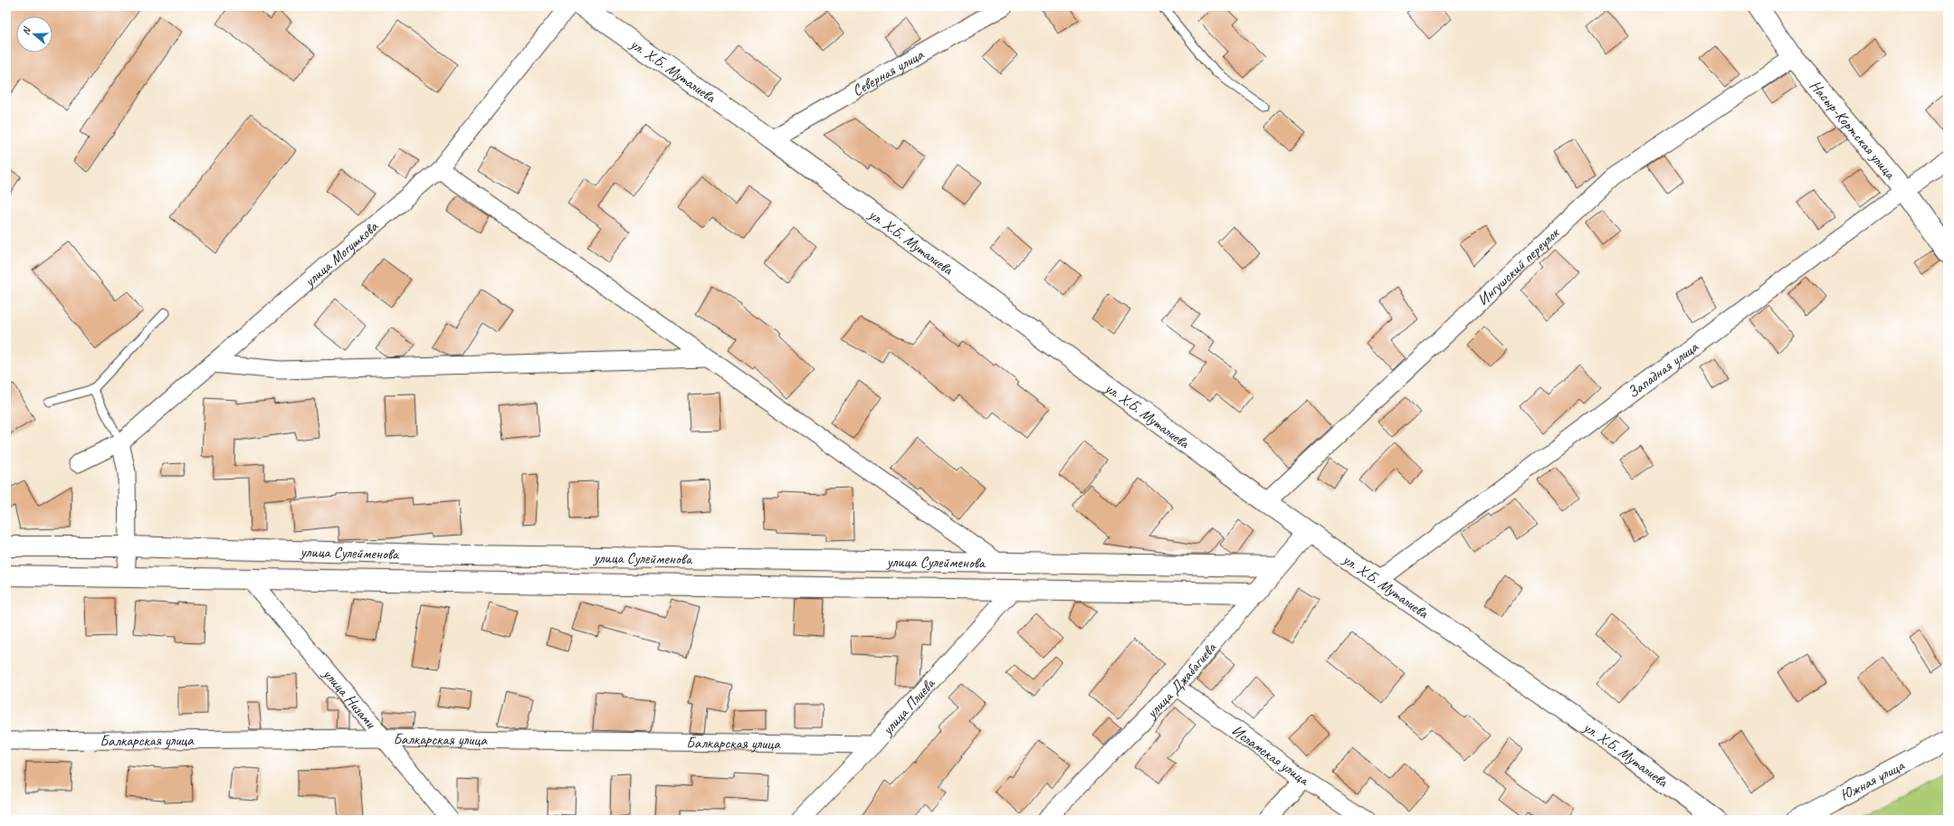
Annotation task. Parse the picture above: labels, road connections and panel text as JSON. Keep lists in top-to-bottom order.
{
  "streets": {
    "main road": [
      "ул. Х.Б. Муталиева",
      "Насыр-Кортская улица",
      "улица Сулейменова",
      "улица Джабагиева",
      "Южная улица"
    ],
    "street": [
      "Северная улица",
      "улица Могушкова",
      "Ингушский переулок",
      "Западная улица",
      "улица Низами",
      "улица Плиева",
      "Балкарская улица",
      "Исламская улица"
    ]
  },
  "crossings": [
    ["ул. Х.Б. Муталиева", "Северная улица"],
    ["ул. Х.Б. Муталиева", "Ингушский переулок"],
    ["ул. Х.Б. Муталиева", "Западная улица"],
    ["ул. Х.Б. Муталиева", "улица Джабагиева"],
    ["Насыр-Кортская улица", "Ингушский переулок"],
    ["Насыр-Кортская улица", "Западная улица"],
    ["улица Сулейменова", "улица Джабагиева"],
    ["улица Сулейменова", "улица Низами"],
    ["улица Сулейменова", "улица Плиева"],
    ["улица Джабагиева", "Исламская улица"],
    ["улица Низами", "Балкарская улица"],
    ["улица Плиева", "Балкарская улица"]
  ],
  "north": "left"
}
